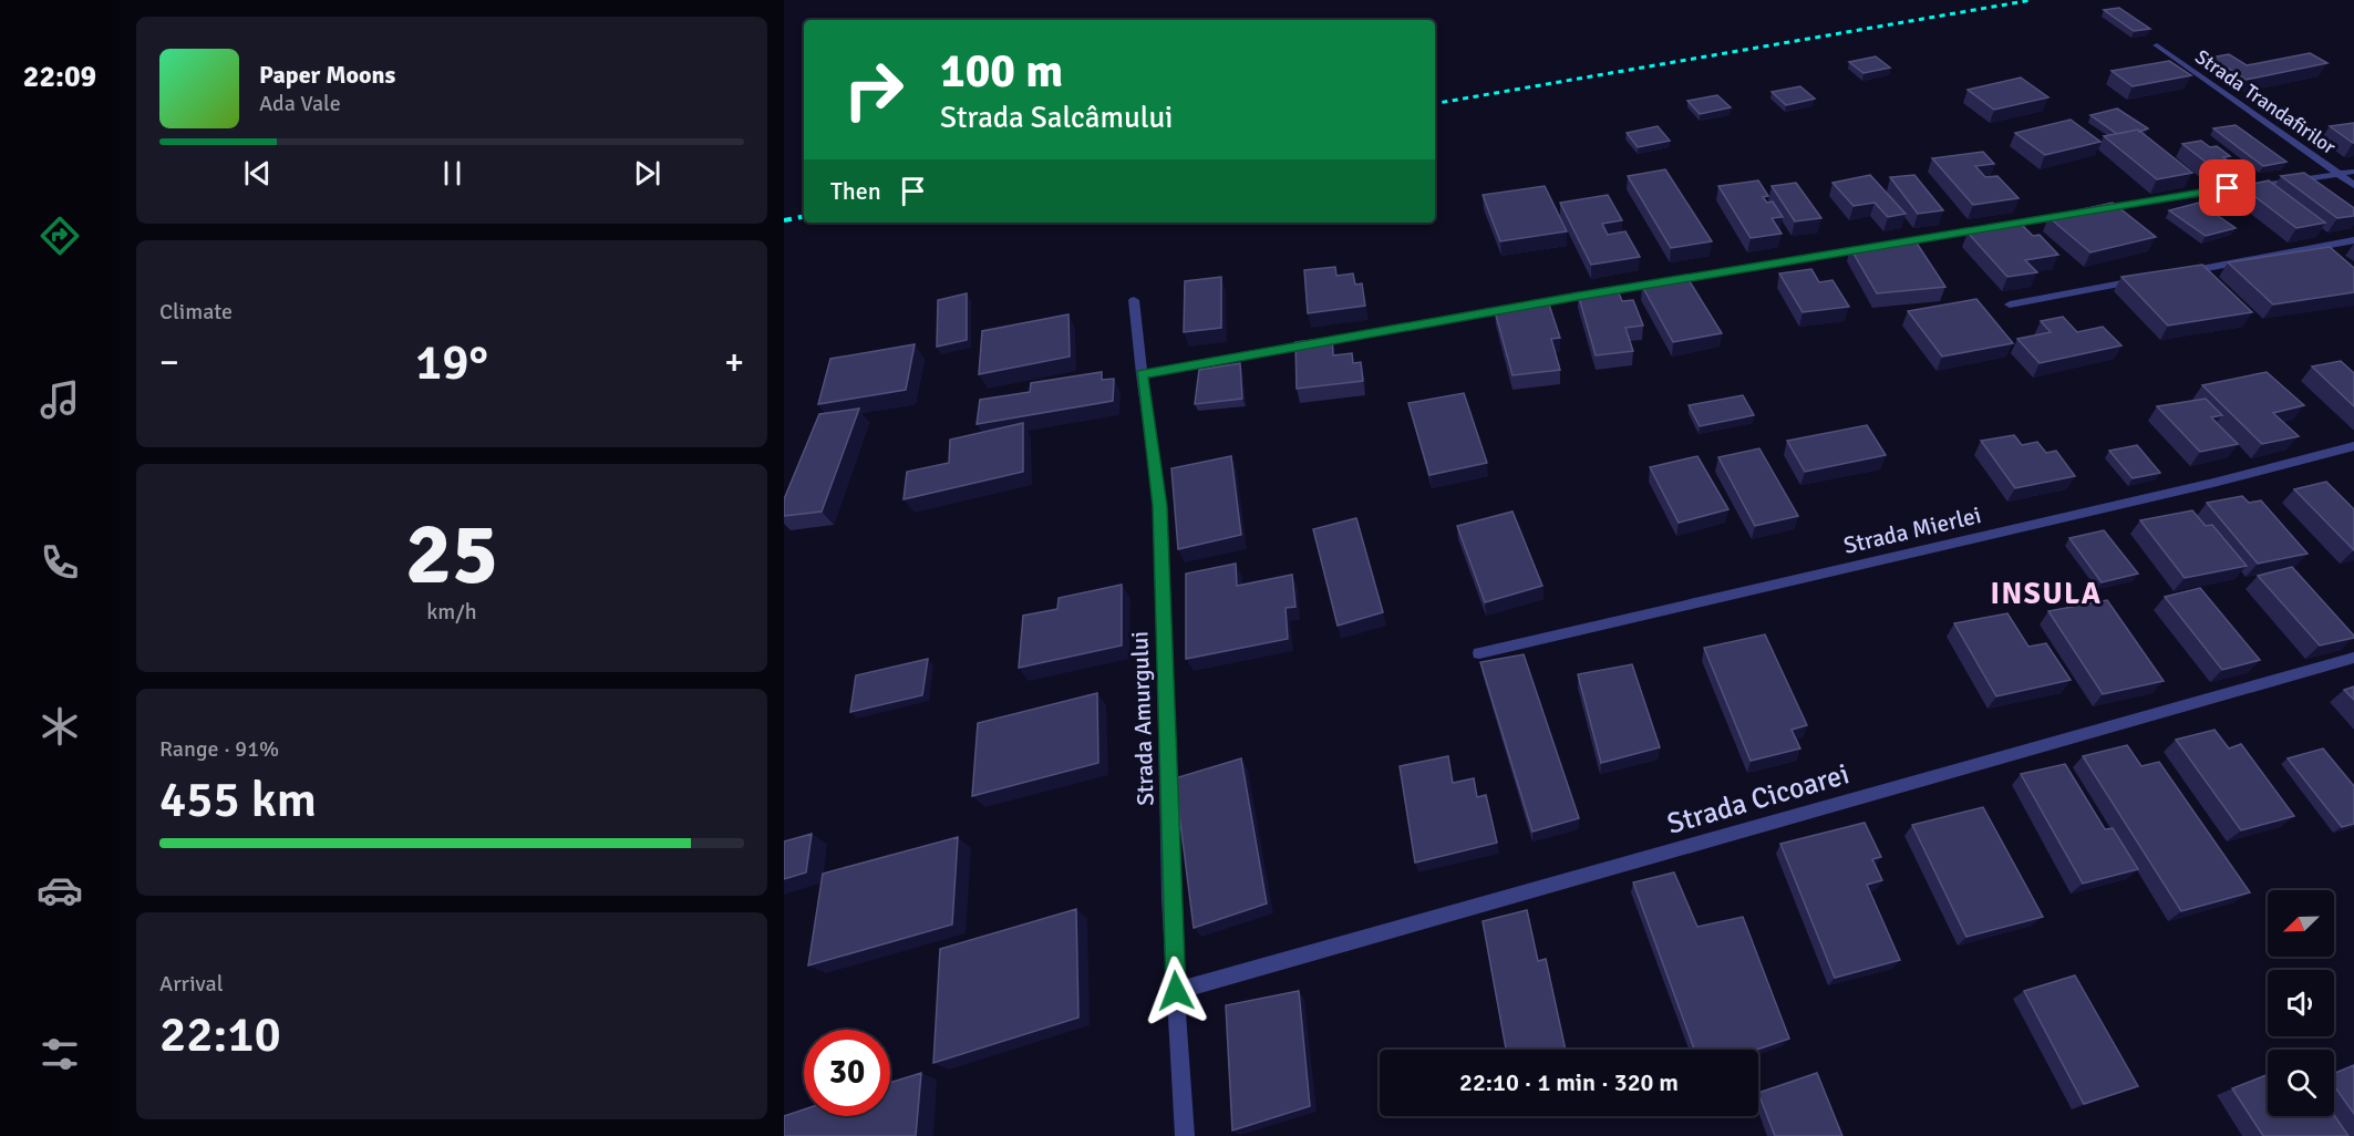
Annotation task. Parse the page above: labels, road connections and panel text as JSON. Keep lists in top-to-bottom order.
{
  "streets": {
    "street": [
      "Strada Trandafirilor",
      "Strada Mierlei",
      "Strada Amurgului",
      "Strada Cicoarei"
    ]
  },
  "crossings": [
    ["Strada Amurgului", "Strada Cicoarei"]
  ],
  "districts": ["INSULA"],
  "north": "bottom left",
  "page": {
    "tabs": "22:09",
    "turn": ["100 m", "Strada Salcâmului"],
    "song": ["Paper Moons", "Ada Vale"],
    "then": "Then",
    "tile": [
      "Climate",
      ["25", "km/h"],
      ["Range · 91%", "455 km"],
      ["Arrival", "22:10"]
    ],
    "heat": ["−", "19°", "+"],
    "limit": "30",
    "trip": "22:10 · 1 min · 320 m"
  }
}
